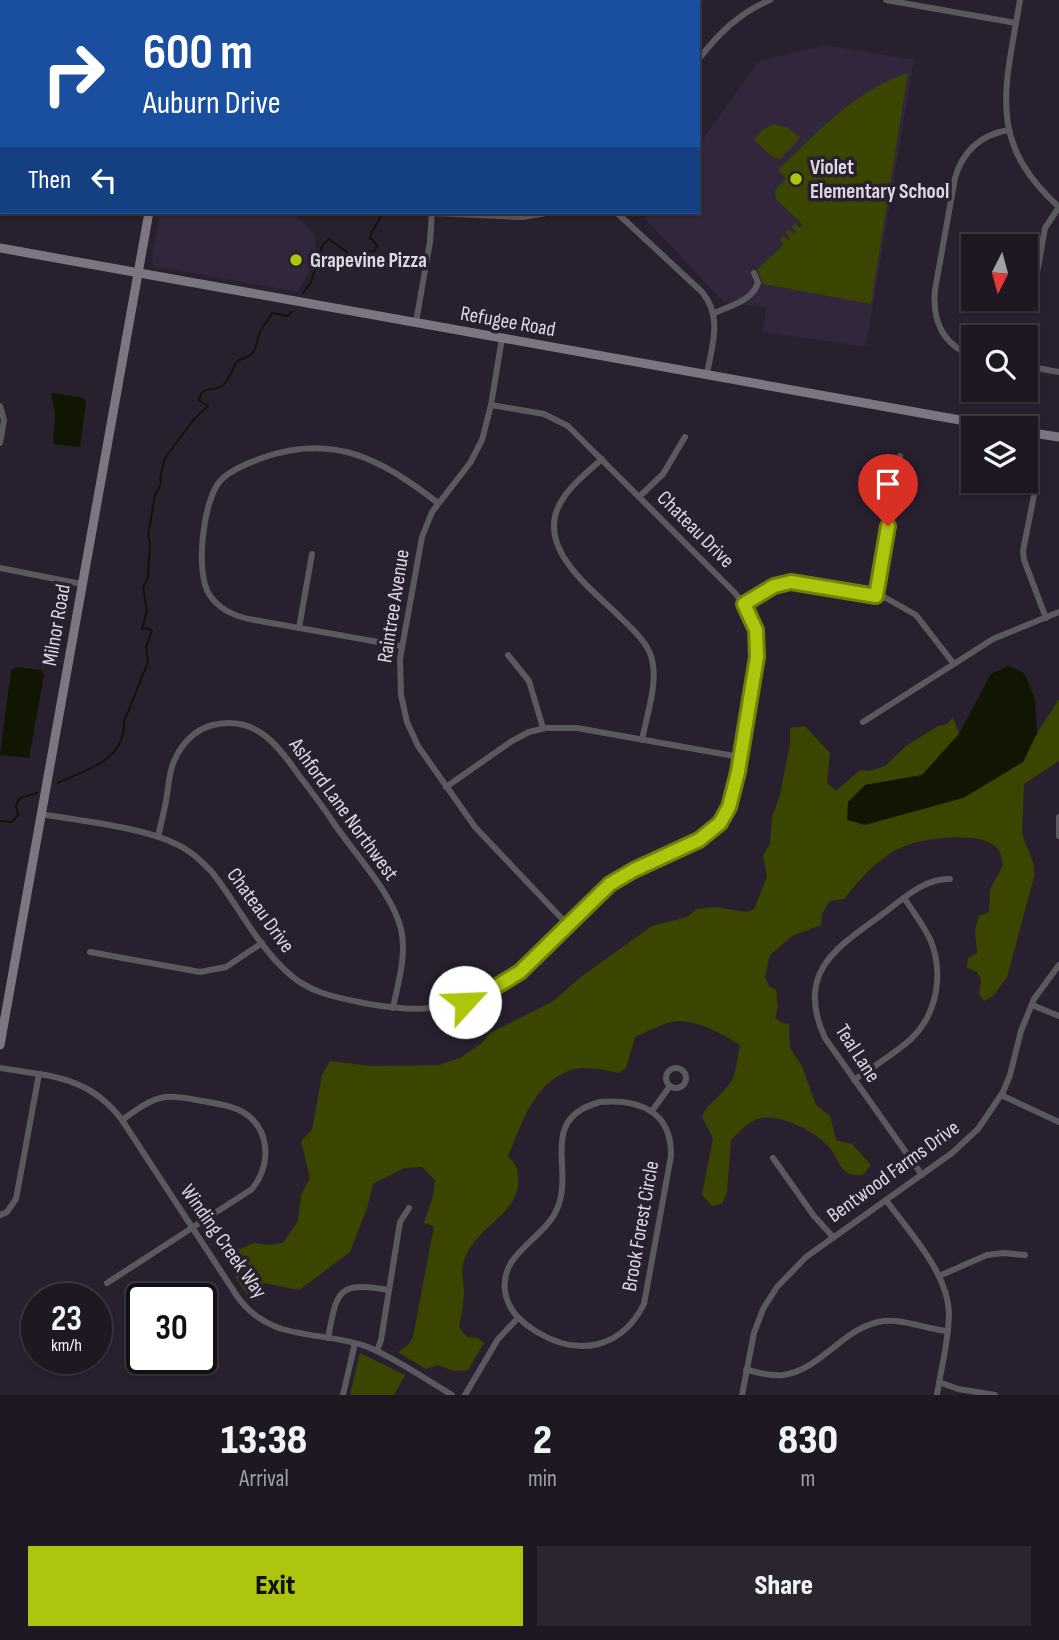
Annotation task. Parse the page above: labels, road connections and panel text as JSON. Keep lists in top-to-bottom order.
{
  "streets": {
    "main road": ["Refugee Road", "Milnor Road"],
    "street": [
      "Chateau Drive",
      "Raintree Avenue",
      "Ashford Lane Northwest",
      "Teal Lane",
      "Bentwood Farms Drive",
      "Brook Forest Circle",
      "Winding Creek Way"
    ]
  },
  "crossings": [
    ["Refugee Road", "Raintree Avenue"],
    ["Refugee Road", "Milnor Road"],
    ["Chateau Drive", "Raintree Avenue"],
    ["Chateau Drive", "Milnor Road"],
    ["Chateau Drive", "Ashford Lane Northwest"],
    ["Teal Lane", "Bentwood Farms Drive"]
  ],
  "places": ["Violet Elementary School", "Grapevine Pizza"],
  "north": "bottom",
  "page": {
    "turn": ["600 m", "Auburn Drive"],
    "then": "Then",
    "speed": "23 km/h",
    "limit": "30",
    "eta": [
      "13:38",
      "Arrival",
      "2",
      "min",
      "830",
      "m"
    ],
    "buttons": ["Exit", "Share"]
  }
}
